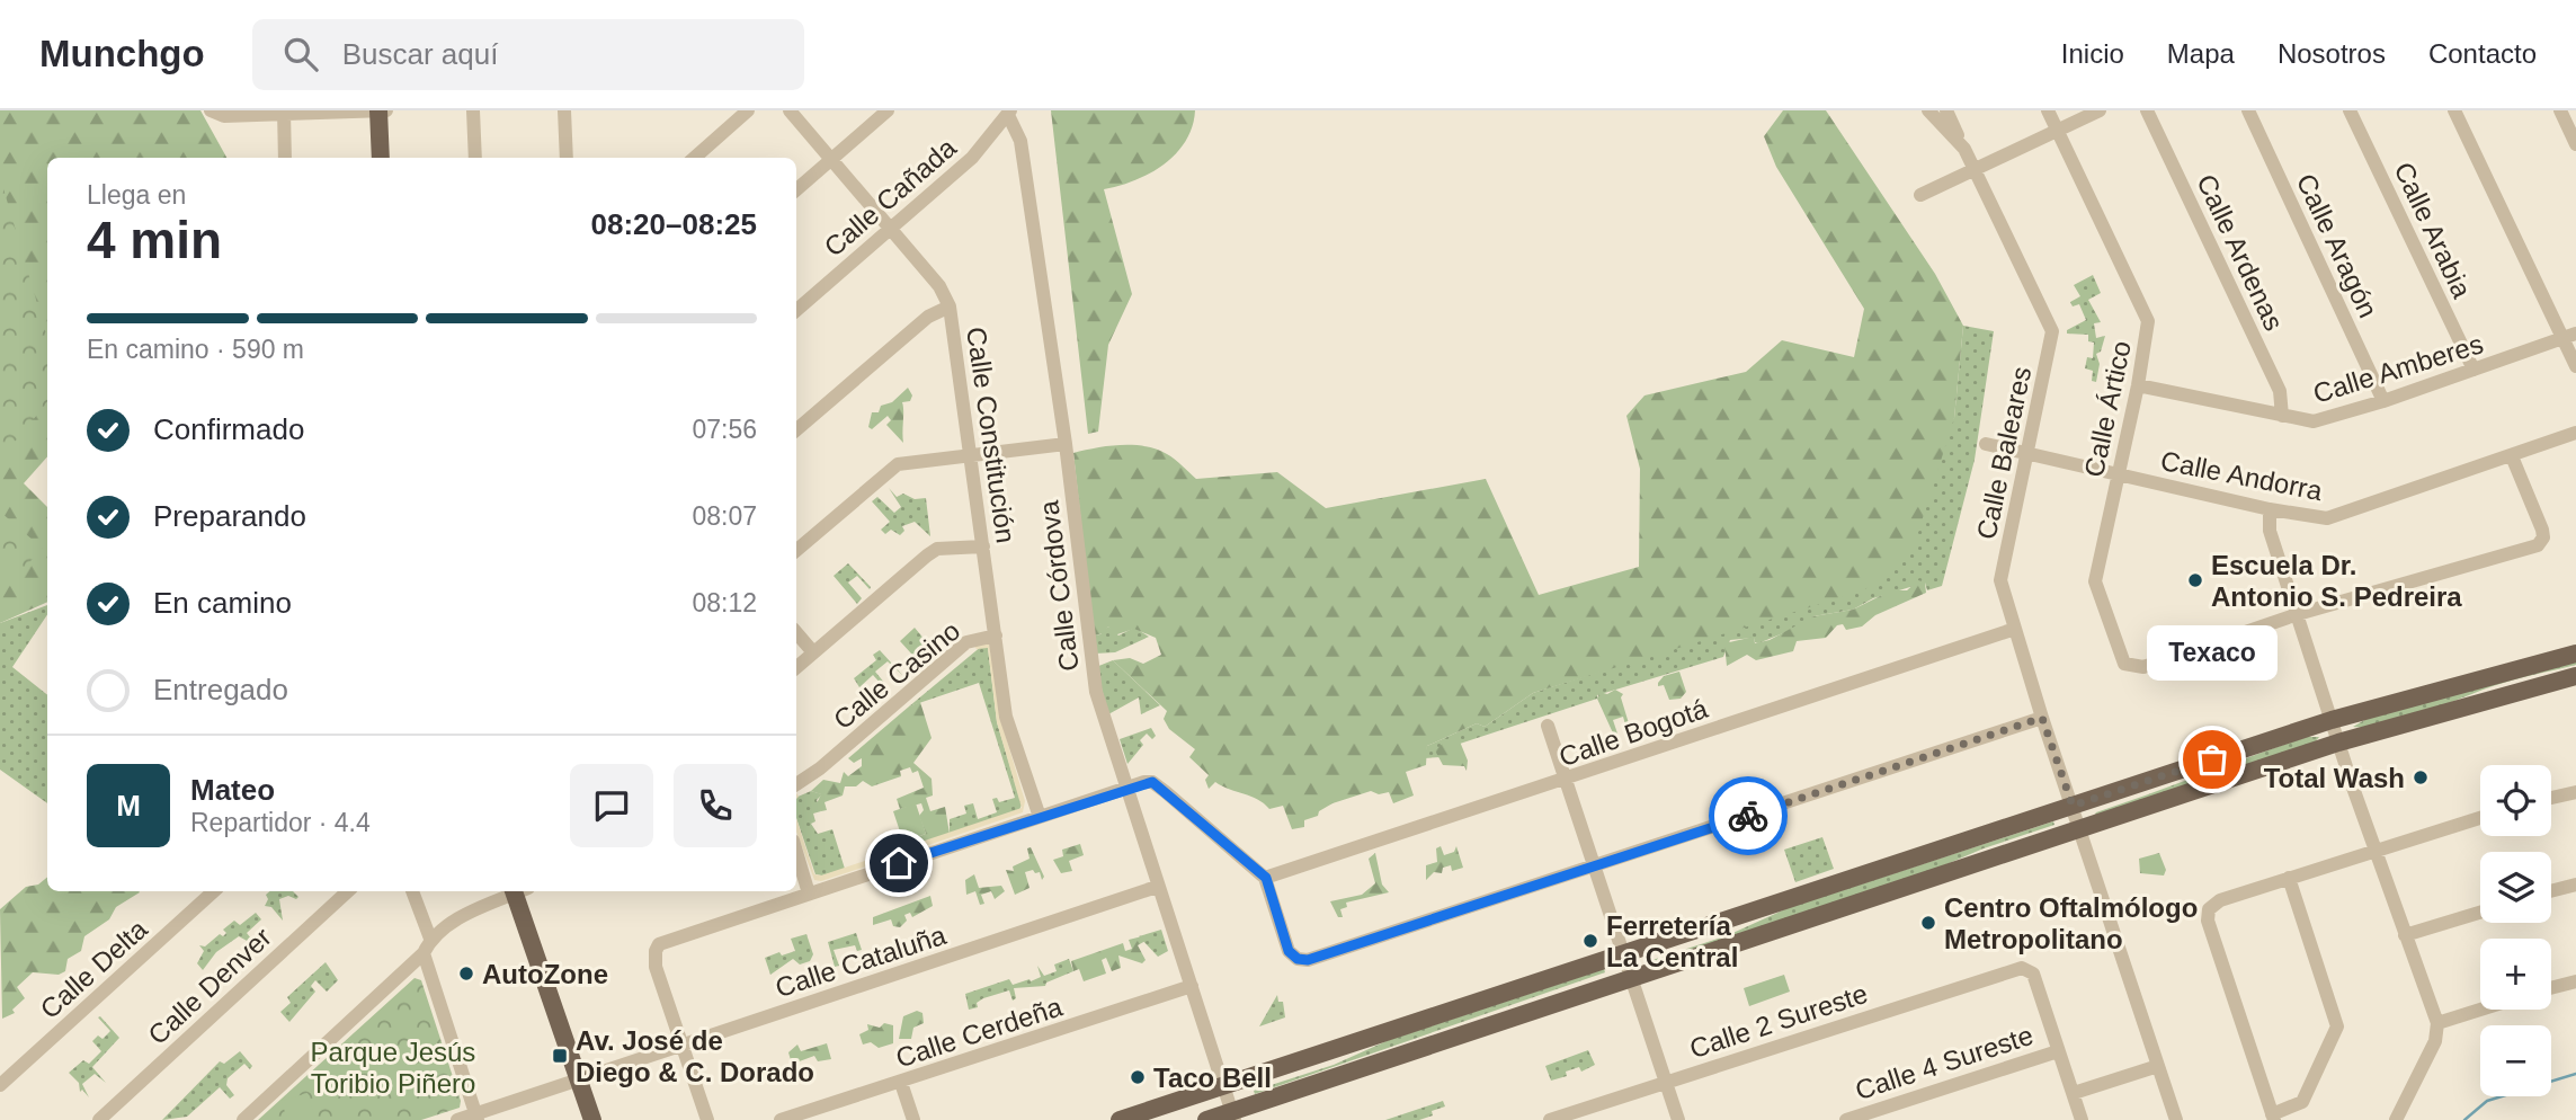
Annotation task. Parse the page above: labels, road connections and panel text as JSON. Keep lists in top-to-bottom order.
{
  "streets": {
    "street": [
      "Calle Cañada",
      "Calle Arabia",
      "Calle Aragón",
      "Calle Ardenas",
      "Calle Amberes",
      "Calle Ártico",
      "Calle Constitución",
      "Calle Baleares",
      "Calle Andorra",
      "Calle Córdova",
      "Calle Casino",
      "Calle Bogotá",
      "Calle Cataluña",
      "Calle Delta",
      "Calle Denver",
      "Calle 2 Sureste",
      "Calle Cerdeña",
      "Calle 4 Sureste"
    ]
  },
  "crossings": [
    ["Calle Cañada", "Calle Constitución"],
    ["Calle Cañada", "Calle Córdova"],
    ["Calle Arabia", "Calle Amberes"],
    ["Calle Aragón", "Calle Amberes"],
    ["Calle Ardenas", "Calle Amberes"],
    ["Calle Amberes", "Calle Ártico"],
    ["Calle Ártico", "Calle Andorra"],
    ["Calle Constitución", "Calle Casino"],
    ["Calle Baleares", "Calle Andorra"],
    ["Calle Baleares", "Calle Bogotá"],
    ["Calle 2 Sureste", "Calle 4 Sureste"]
  ],
  "parks": ["Parque Jesús Toribio Piñero"],
  "places": {
    "other": [
      "Escuela Dr. Antonio S. Pedreira",
      "Texaco",
      "Total Wash",
      "Centro Oftalmólogo Metropolitano",
      "Ferretería La Central",
      "AutoZone",
      "Taco Bell"
    ],
    "transit": ["Av. José de Diego & C. Dorado"]
  },
  "page": {
    "header": "Munchgo",
    "search": "Buscar aquí",
    "nav": [
      "Inicio",
      "Mapa",
      "Nosotros",
      "Contacto"
    ],
    "heading": ["4 min", "Llega en", "08:20–08:25"],
    "panel": ["Mateo", "Repartidor · 4.4"],
    "bar": "En camino · 590 m",
    "list": [
      ["Confirmado", "07:56"],
      ["Preparando", "08:07"],
      ["En camino", "08:12"],
      "Entregado"
    ],
    "bubble": "Texaco",
    "round": "M",
    "map_buttons": ["+", "−"]
  }
}
